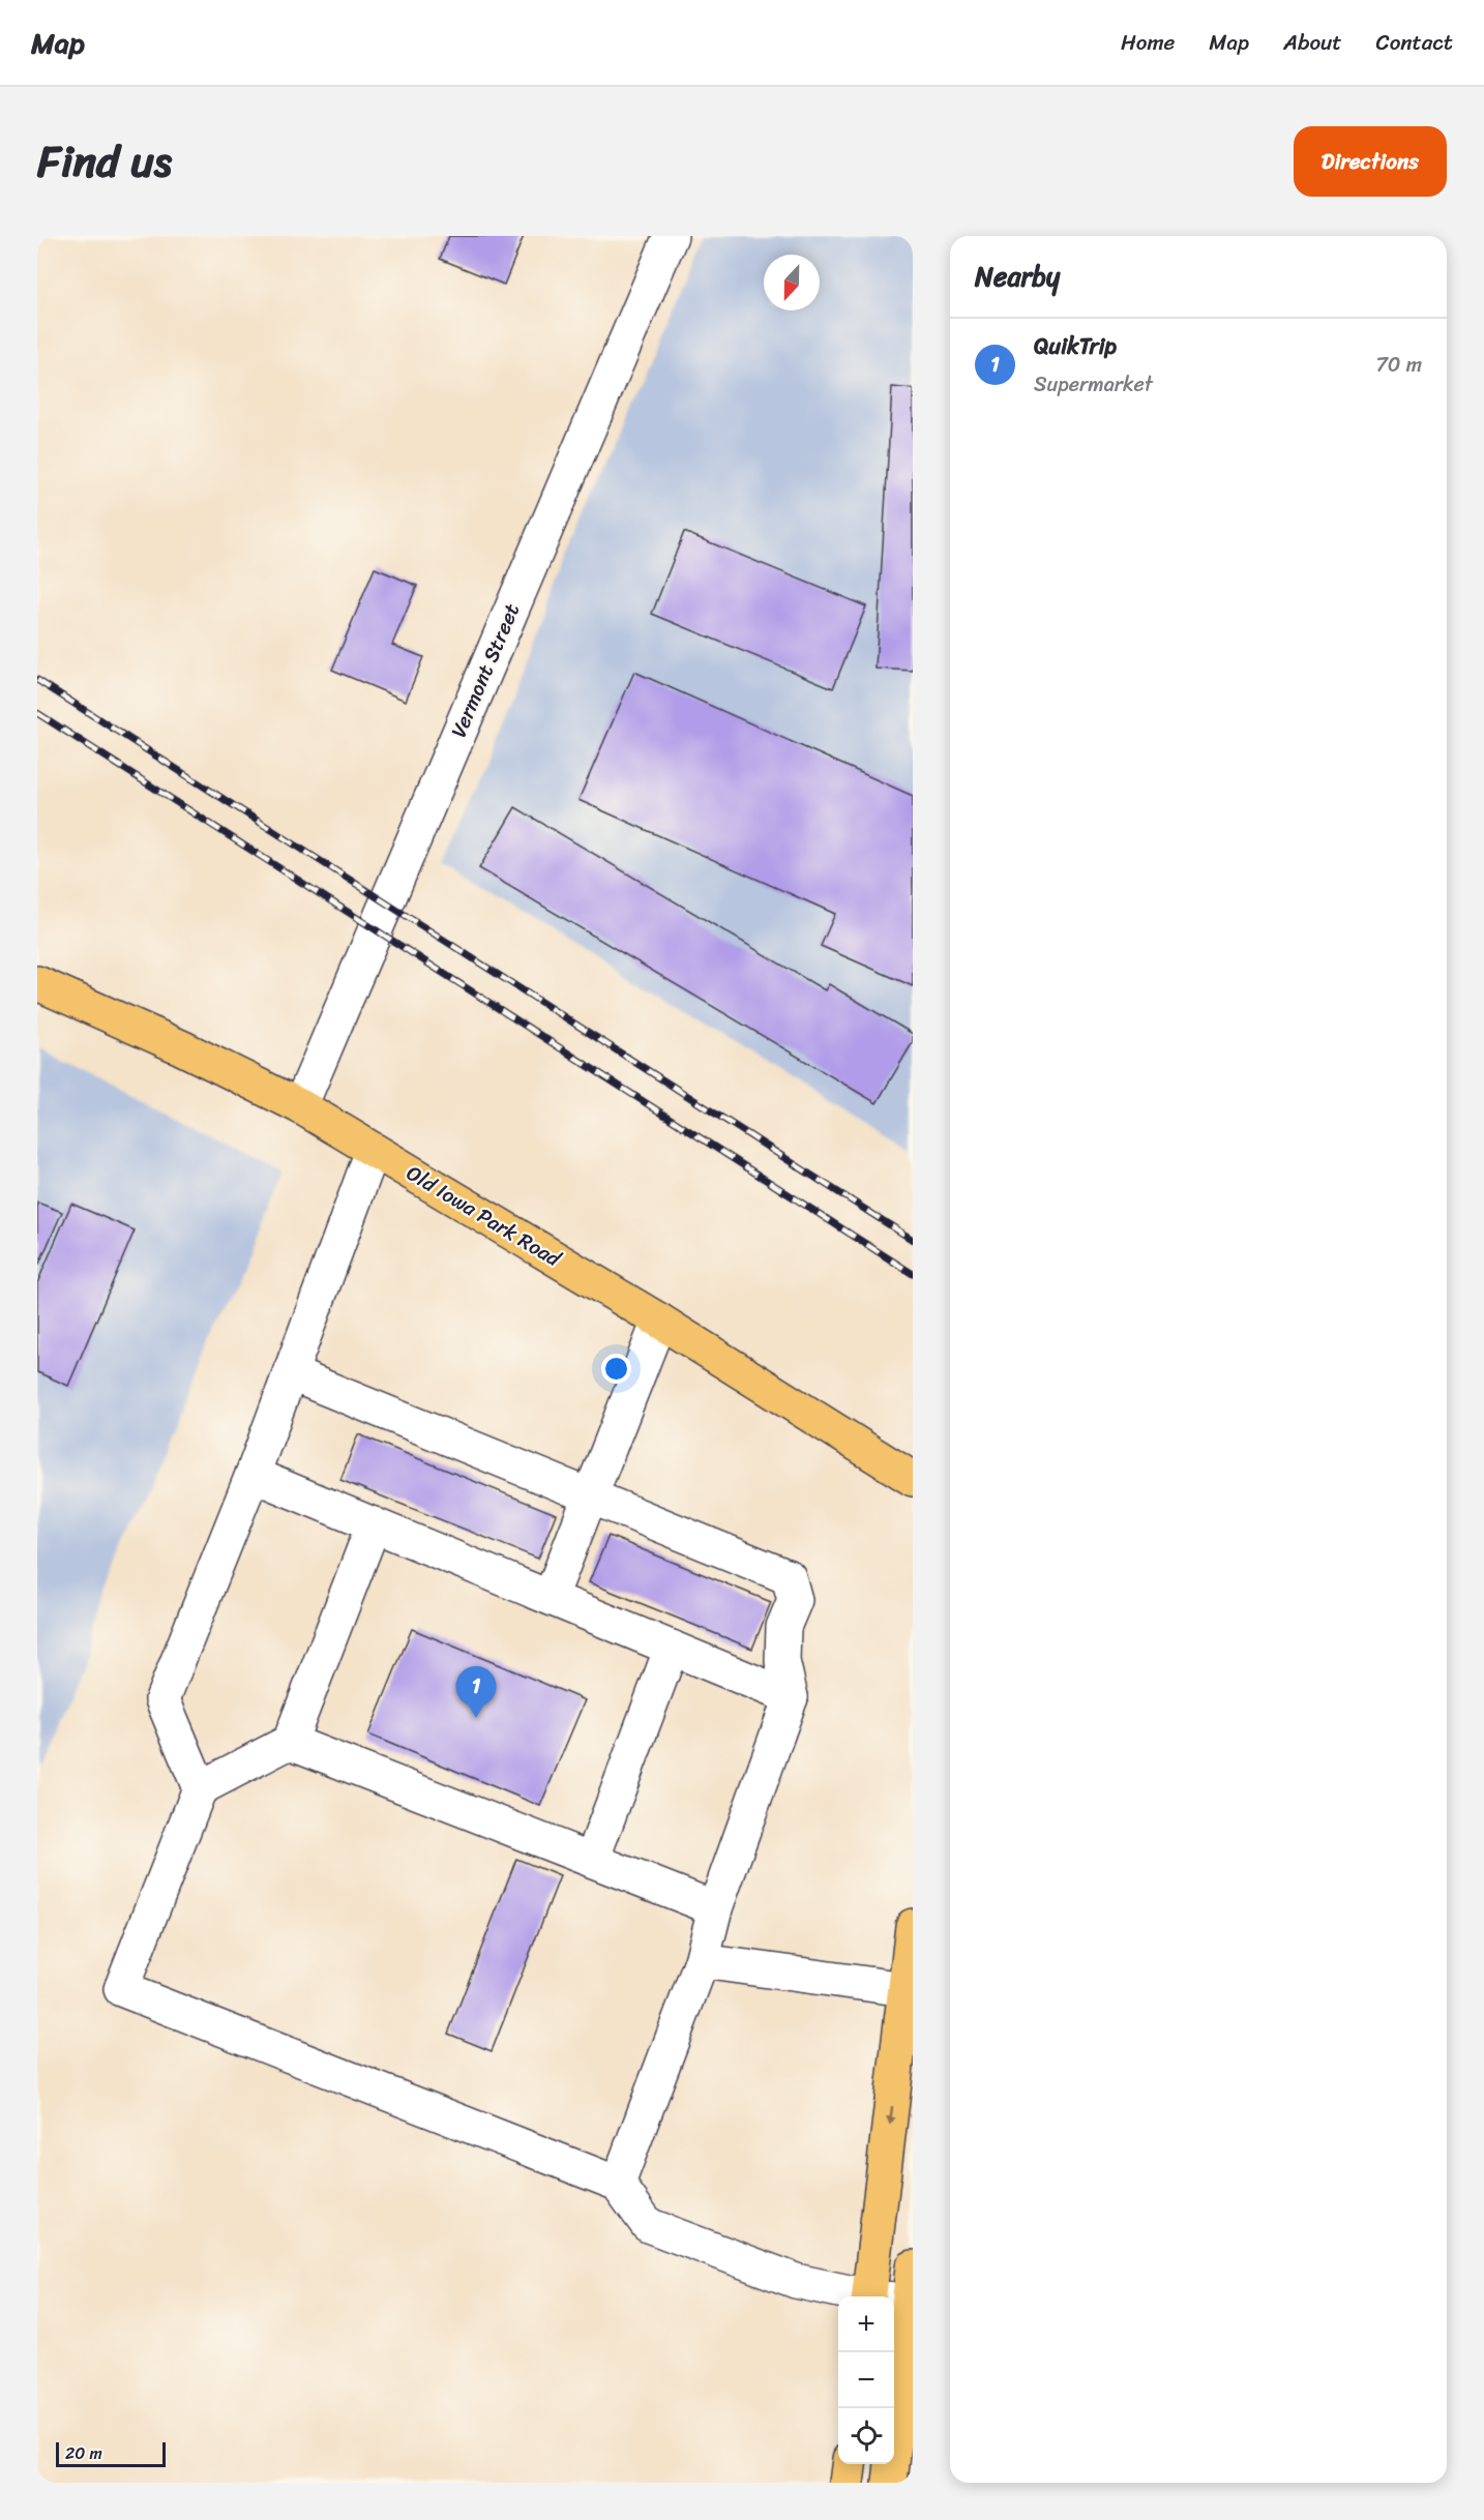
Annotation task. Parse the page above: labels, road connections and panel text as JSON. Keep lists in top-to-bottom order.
{
  "streets": {
    "main road": ["Old Iowa Park Road"],
    "street": ["Vermont Street"]
  },
  "crossings": [
    ["Vermont Street", "Old Iowa Park Road"]
  ],
  "scale_bar": "20 m",
  "north": "bottom",
  "page": {
    "header": "Map",
    "nav": [
      "Home",
      "Map",
      "About",
      "Contact"
    ],
    "title": "Find us",
    "buttons": "Directions",
    "heading": "Nearby",
    "list": [
      {
        "mark": "1",
        "name": "QuikTrip",
        "note": "Supermarket",
        "value": "70 m"
      }
    ],
    "pins": "1",
    "map_buttons": ["+", "−"],
    "scale": "20 m"
  }
}
